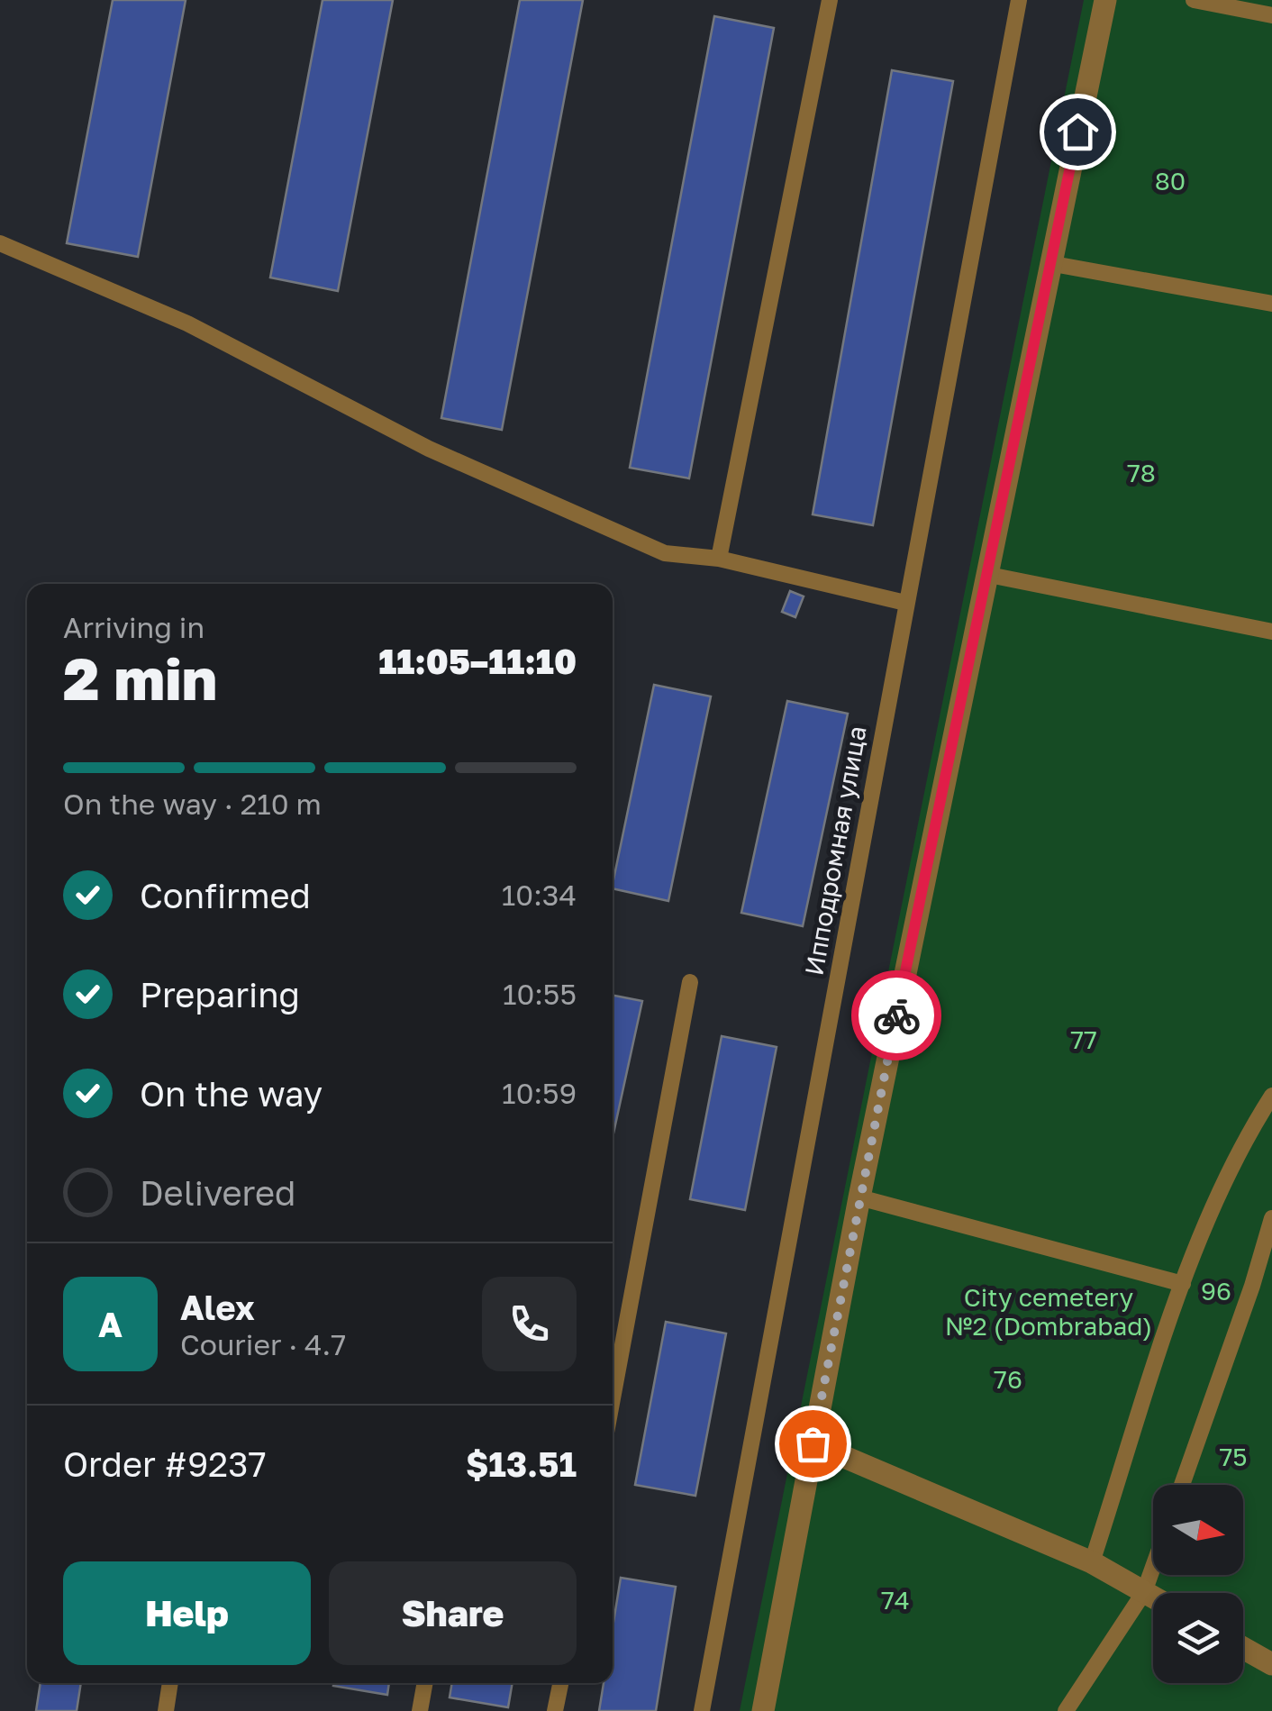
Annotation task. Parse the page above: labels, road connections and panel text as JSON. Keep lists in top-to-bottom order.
{
  "streets": {
    "lane": ["Ипподромная улица"]
  },
  "parks": [
    "80",
    "78",
    "77",
    "96",
    "City cemetery №2 (Dombrabad)",
    "76",
    "75",
    "74"
  ],
  "north": "right",
  "page": {
    "heading": ["2 min", "Arriving in", "11:05–11:10"],
    "panel": [
      "Alex",
      "Courier · 4.7",
      "Order #9237",
      "$13.51"
    ],
    "bar": "On the way · 210 m",
    "list": [
      ["Confirmed", "10:34"],
      ["Preparing", "10:55"],
      ["On the way", "10:59"],
      "Delivered"
    ],
    "round": "A",
    "buttons": ["Help", "Share"]
  }
}
